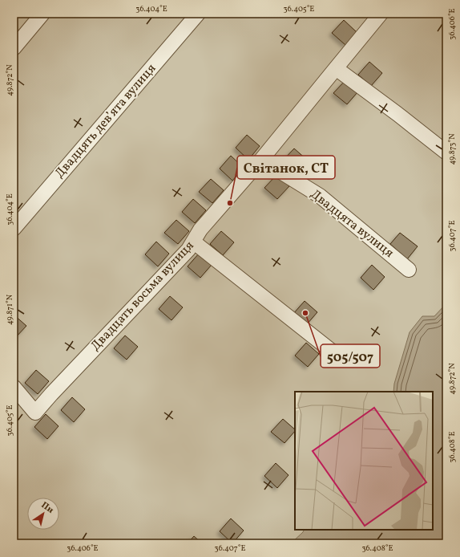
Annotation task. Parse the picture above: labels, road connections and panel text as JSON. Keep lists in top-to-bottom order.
{
  "streets": {
    "lane": ["Двадцять дев’ята вулиця", "Двадцята вулиця", "Двадцать восьма вулиця"]
  },
  "crossings": [
    ["Двадцята вулиця", "Двадцать восьма вулиця"]
  ],
  "places": ["Світанок, СТ", "505/507"],
  "north": "top right",
  "coordinates": [
    "36.404°E",
    "36.405°E",
    "36.406°E",
    "49.872°N",
    "49.873°N",
    "36.407°E",
    "49.871°N",
    "36.408°E"
  ]
}
